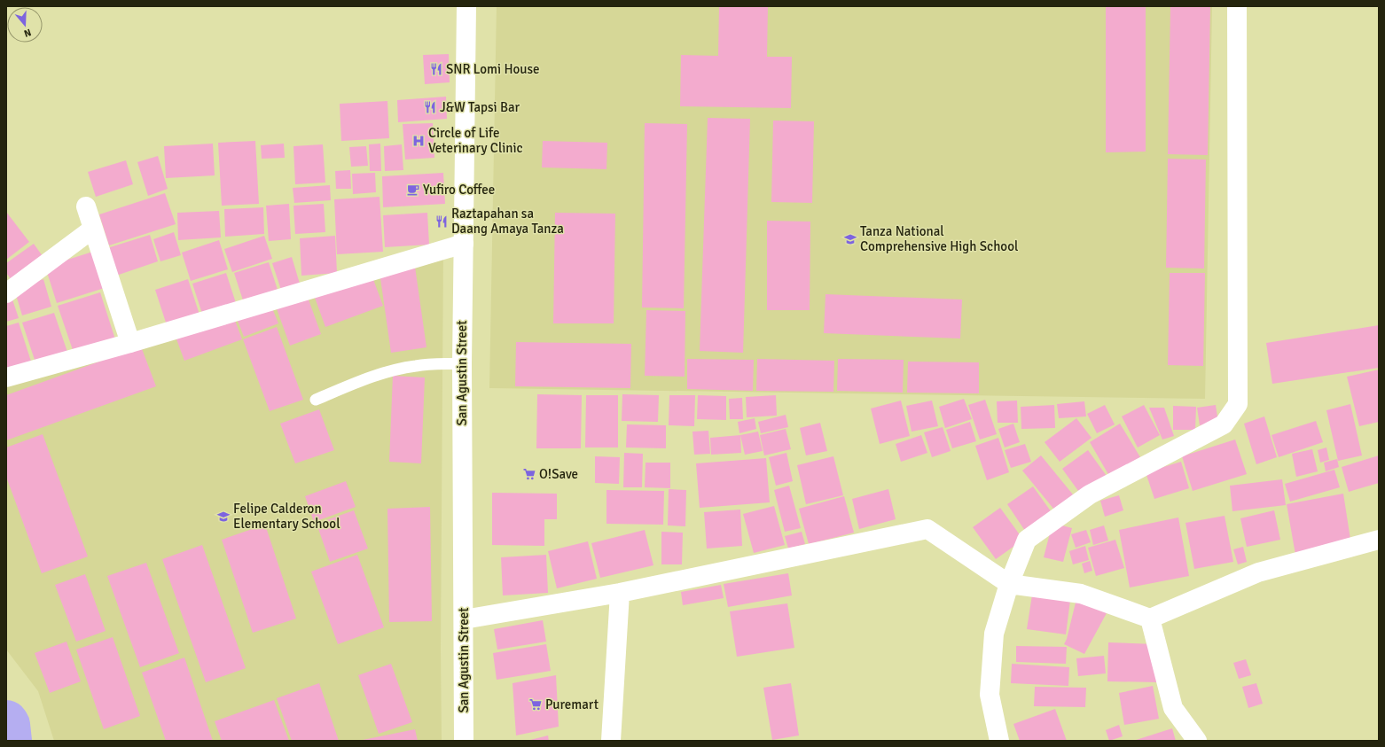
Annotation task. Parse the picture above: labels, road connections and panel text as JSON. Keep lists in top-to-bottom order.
{
  "streets": {
    "street": ["San Agustin Street"]
  },
  "places": {
    "restaurant": ["SNR Lomi House", "J&W Tapsi Bar", "Raztapahan sa Daang Amaya Tanza"],
    "hospital": ["Circle of Life Veterinary Clinic"],
    "cafe": ["Yufiro Coffee"],
    "school or university": ["Tanza National Comprehensive High School", "Felipe Calderon Elementary School"],
    "supermarket": ["O!Save", "Puremart"]
  },
  "north": "bottom"
}
